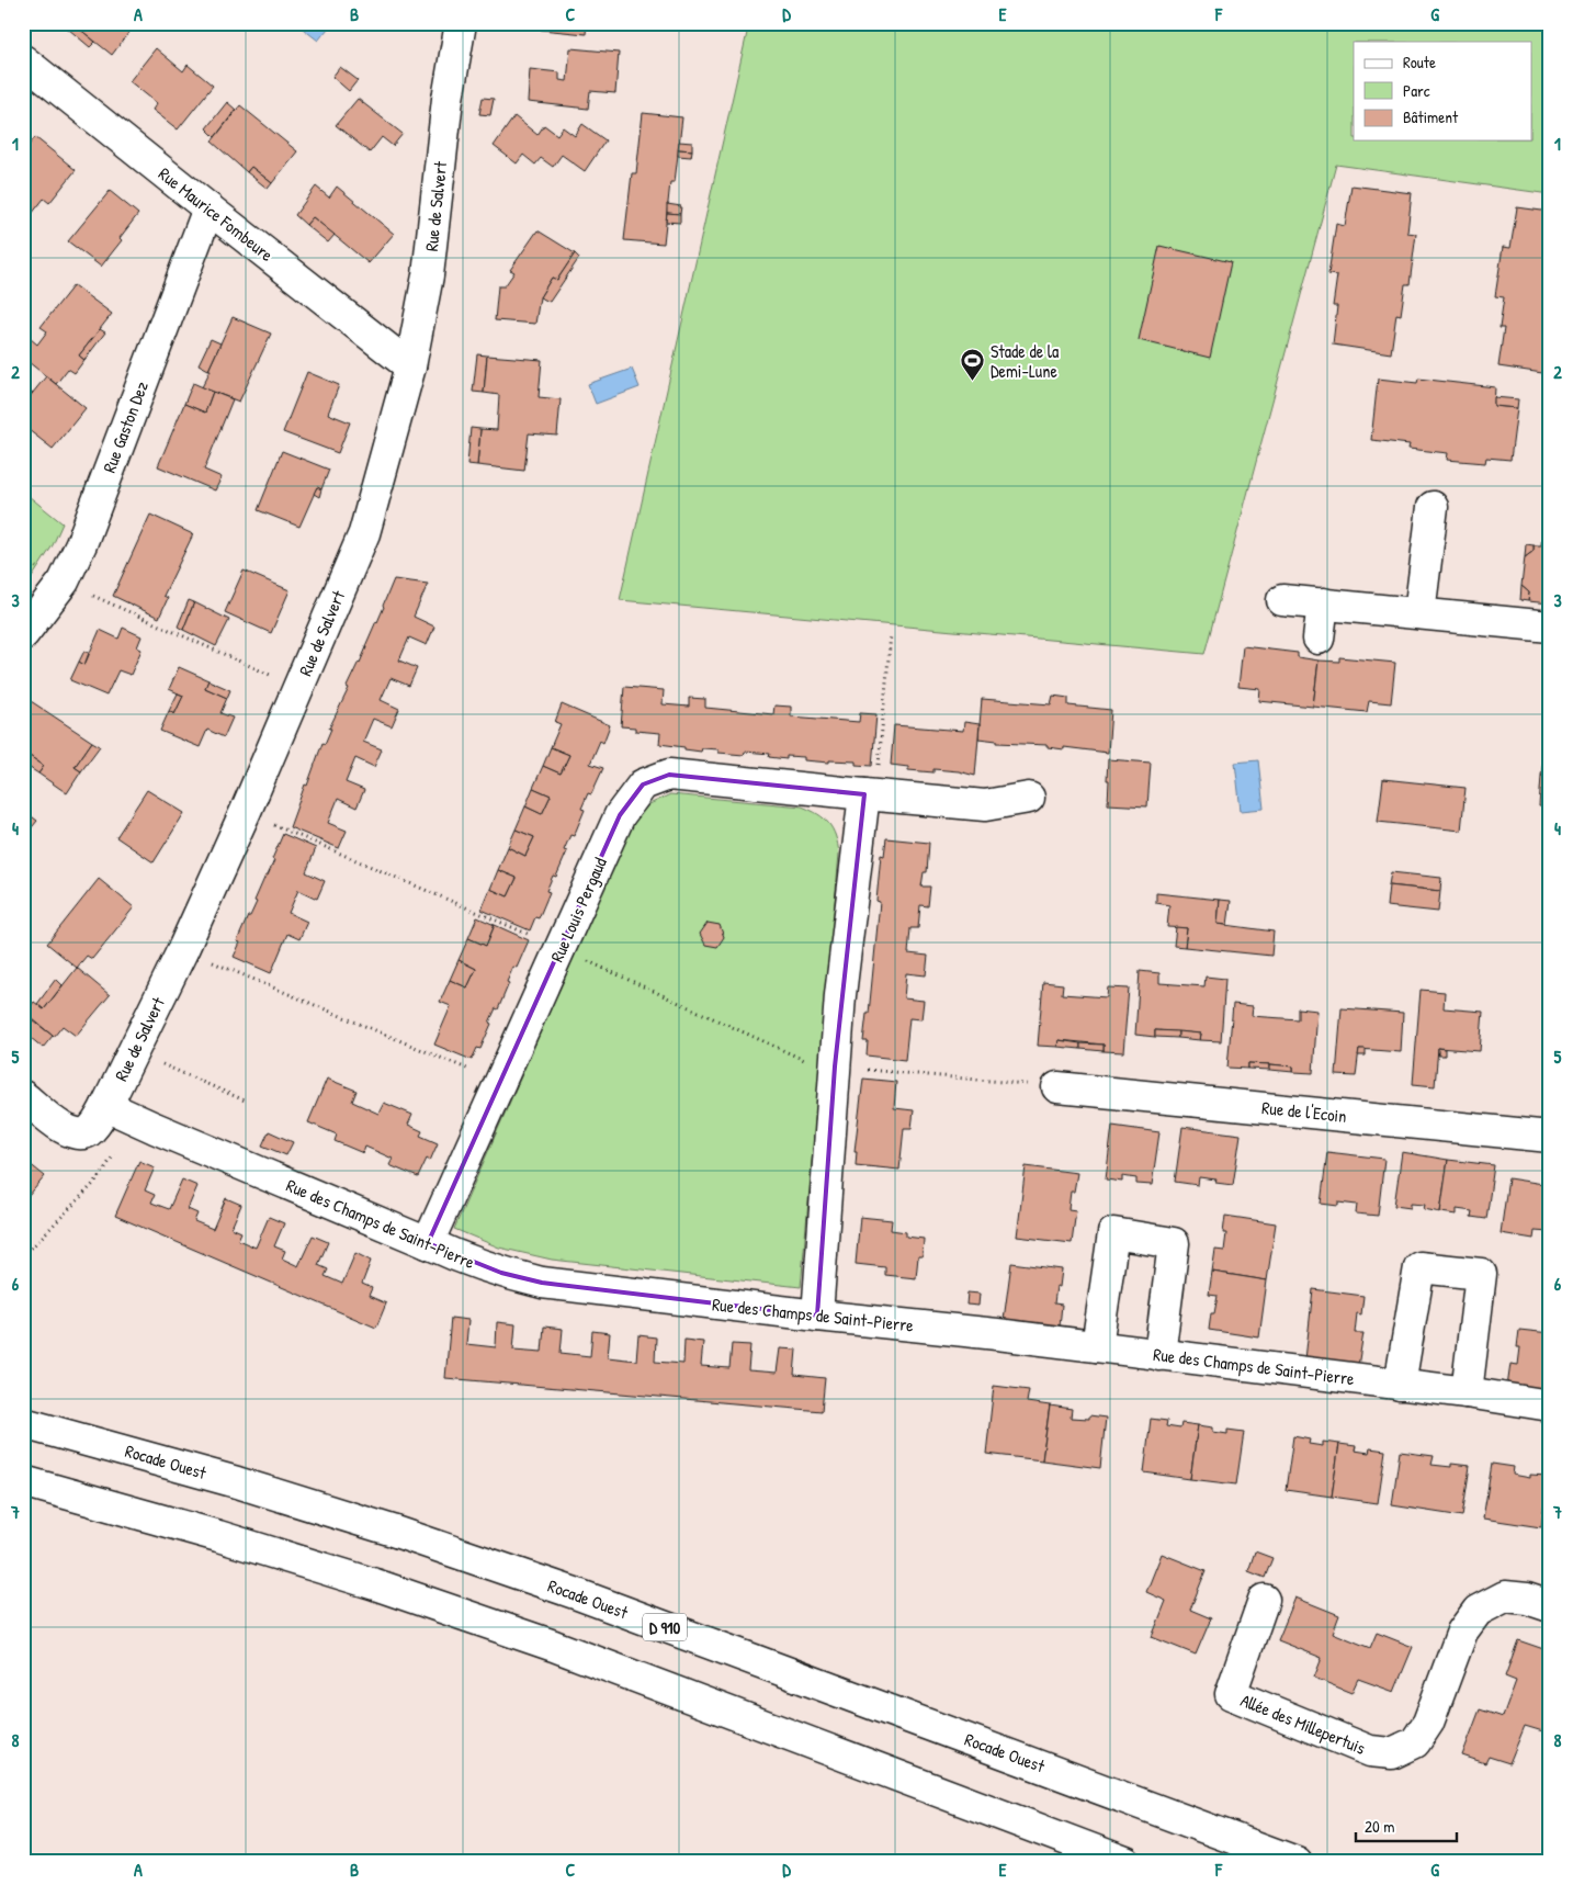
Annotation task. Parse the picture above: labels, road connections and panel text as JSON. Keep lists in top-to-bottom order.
{
  "streets": {
    "street": [
      "Rue de Salvert",
      "Rue Maurice Fombeure",
      "Rue Gaston Dez",
      "Rue Louis Pergaud",
      "Rue de l'Ecoin",
      "Rue des Champs de Saint-Pierre",
      "Rocade Ouest",
      "D 910",
      "Allée des Millepertuis"
    ]
  },
  "crossings": [
    ["Rue de Salvert", "Rue Maurice Fombeure"],
    ["Rue de Salvert", "Rue des Champs de Saint-Pierre"],
    ["Rue Maurice Fombeure", "Rue Gaston Dez"],
    ["Rue Louis Pergaud", "Rue des Champs de Saint-Pierre"]
  ],
  "places": {
    "sports": ["Stade de la Demi-Lune"]
  },
  "legend": ["Route", "Parc", "Bâtiment"],
  "scale_bar": "20 m",
  "grid": {
    "columns": [
      "A",
      "B",
      "C",
      "D",
      "E",
      "F",
      "G"
    ],
    "rows": [
      "1",
      "2",
      "3",
      "4",
      "5",
      "6",
      "7",
      "8"
    ]
  }
}
